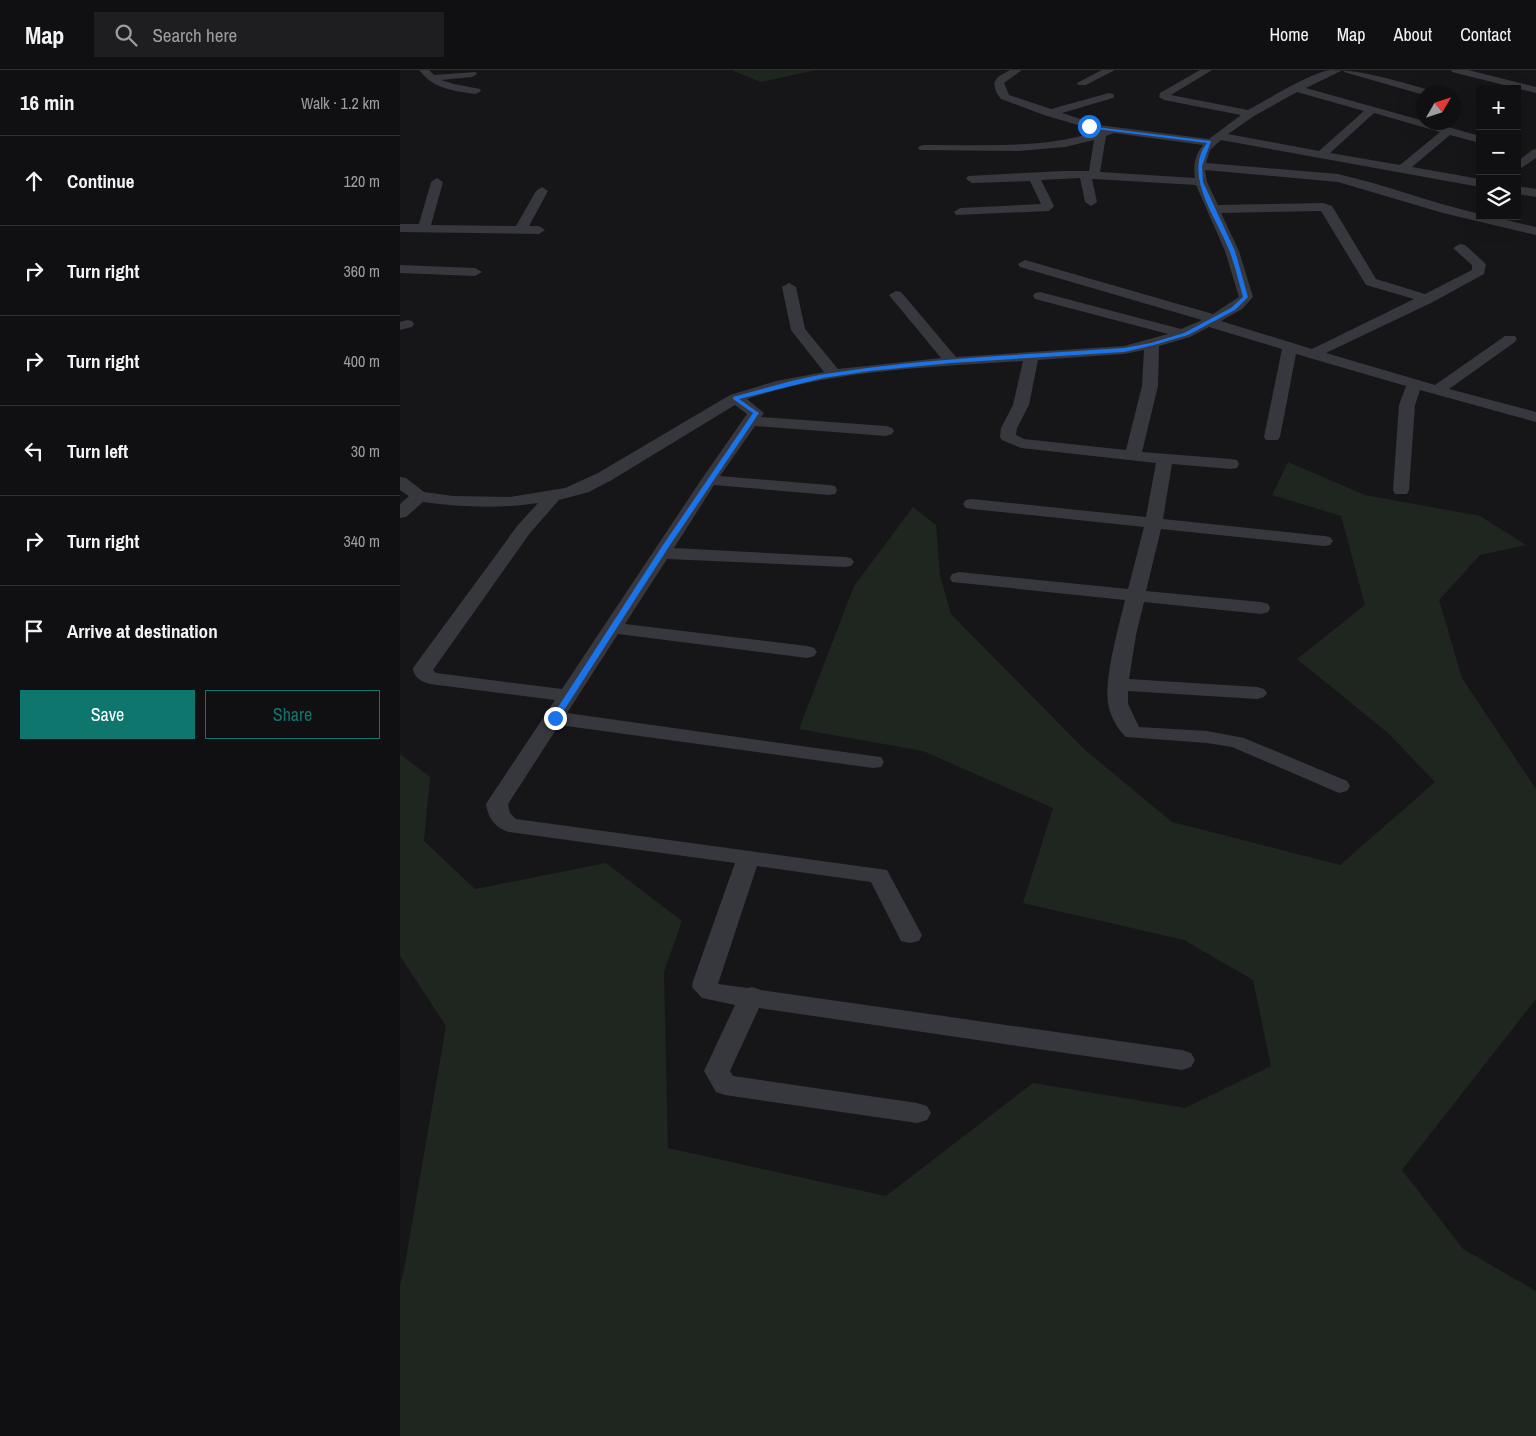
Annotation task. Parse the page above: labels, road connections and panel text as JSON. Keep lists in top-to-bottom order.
{
  "north": "top right",
  "page": {
    "header": "Map",
    "search": "Search here",
    "nav": [
      "Home",
      "Map",
      "About",
      "Contact"
    ],
    "heading": ["16 min", "Walk · 1.2 km"],
    "map_buttons": ["+", "−"],
    "list": [
      ["Continue", "120 m"],
      ["Turn right", "360 m"],
      ["Turn right", "400 m"],
      ["Turn left", "30 m"],
      ["Turn right", "340 m"],
      "Arrive at destination"
    ],
    "buttons": ["Save", "Share"]
  }
}
